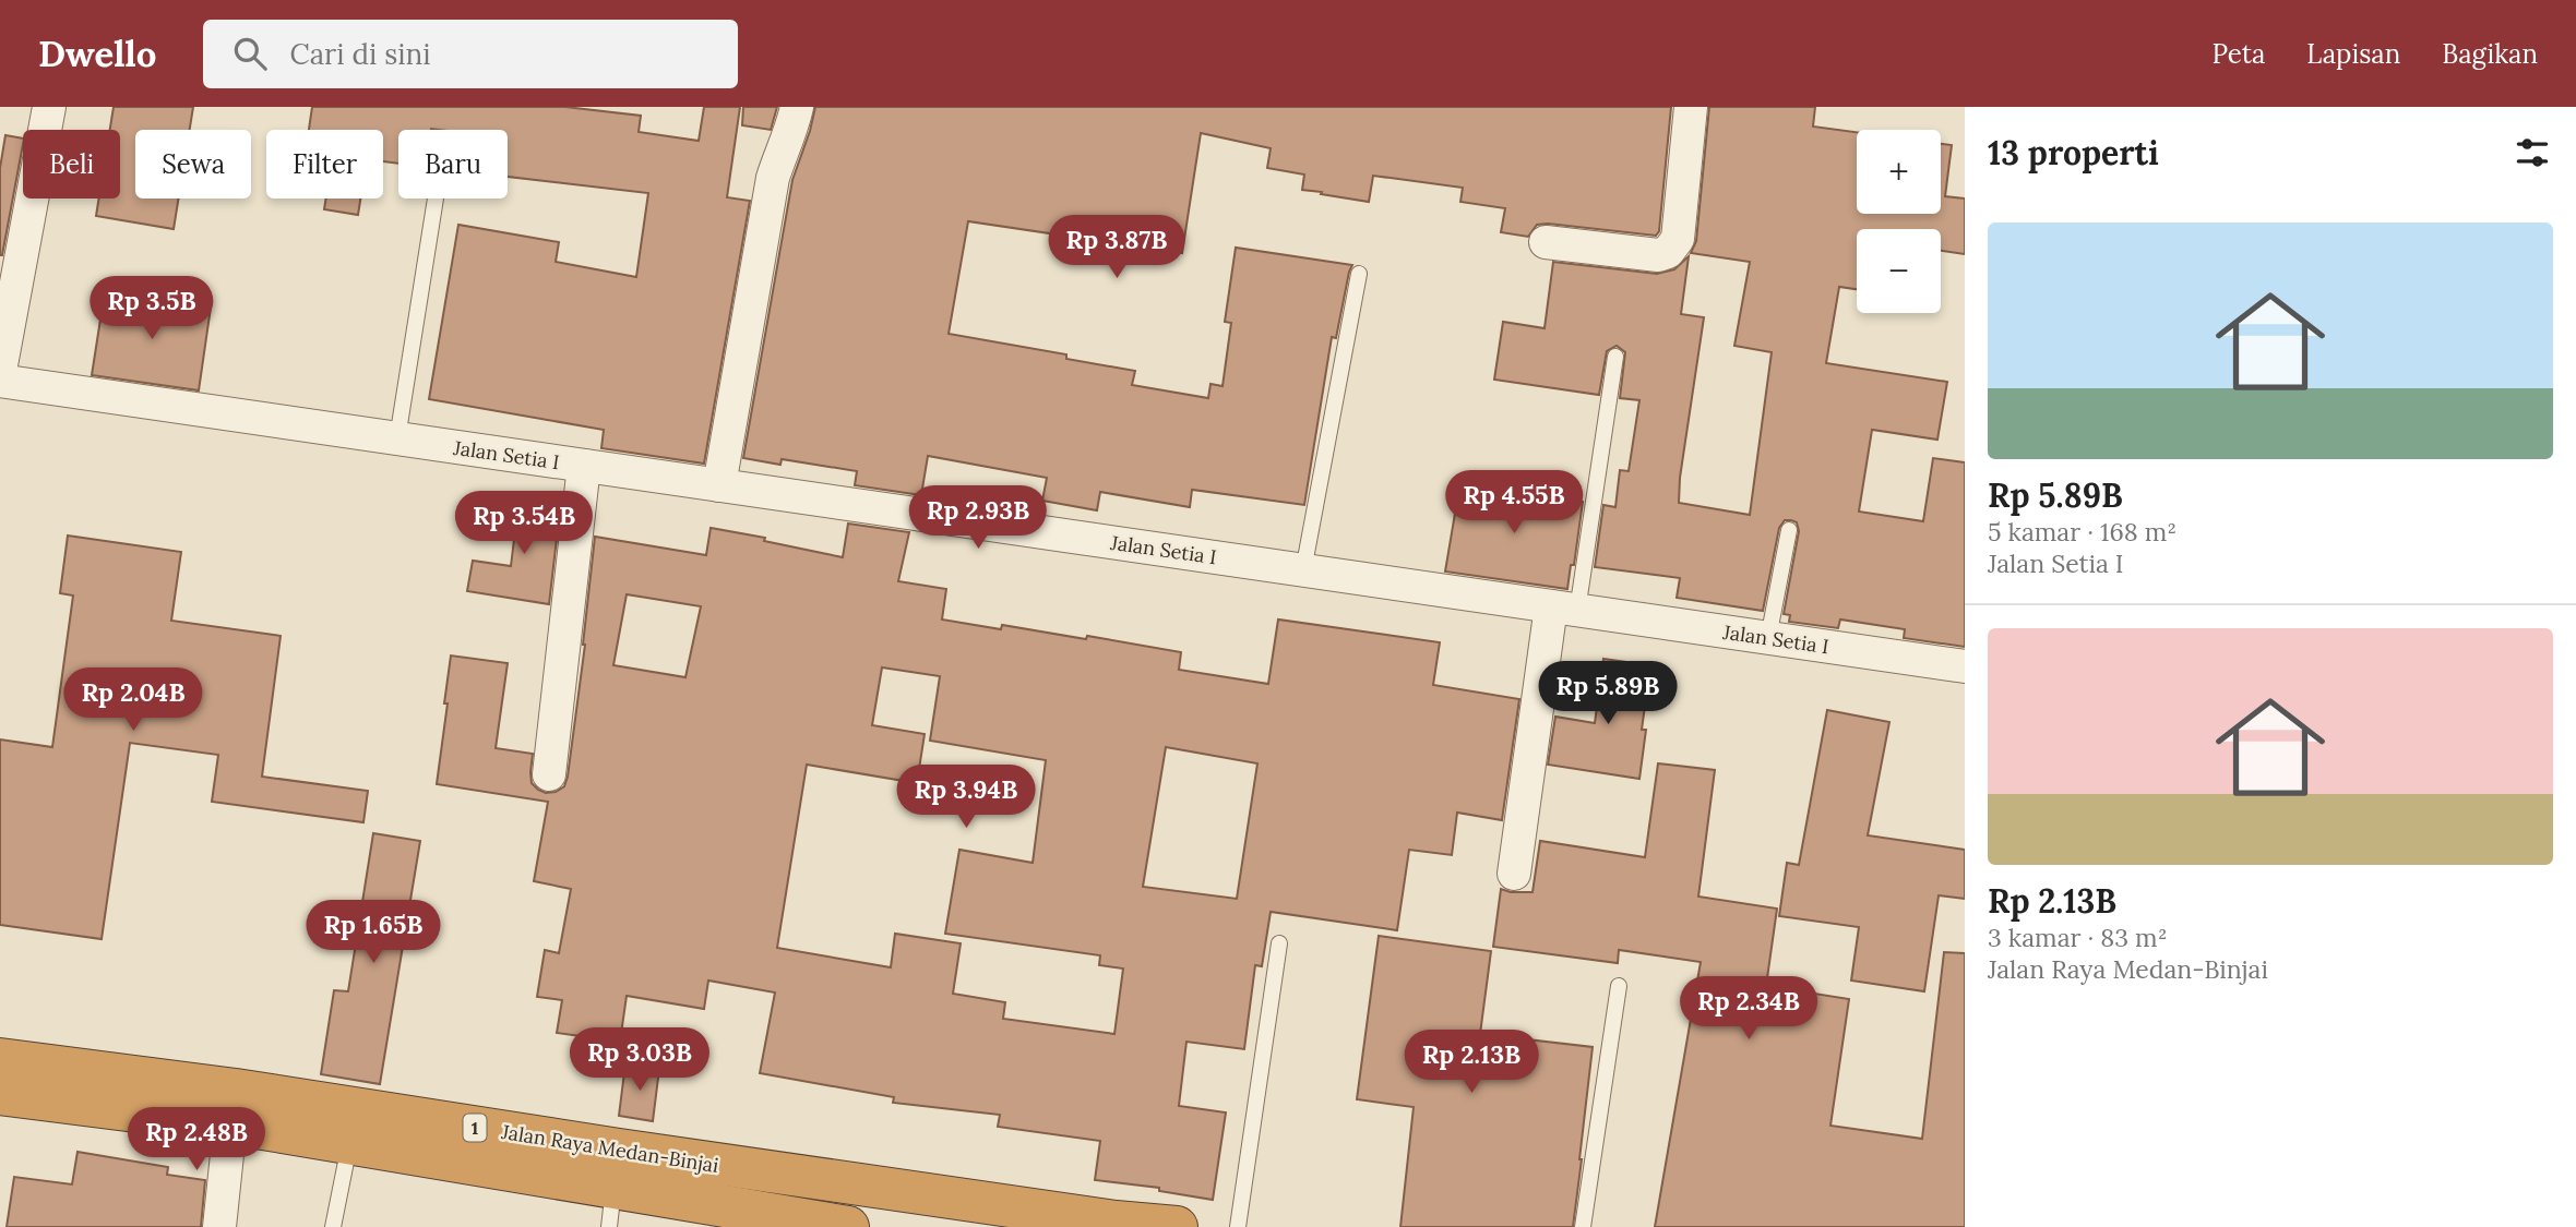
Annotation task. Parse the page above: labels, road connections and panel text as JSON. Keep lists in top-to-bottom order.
{
  "streets": {
    "highway": ["1", "Jalan Raya Medan-Binjai"],
    "street": ["Jalan Setia I"]
  },
  "page": {
    "header": "Dwello",
    "search": "Cari di sini",
    "nav": ["Peta", "Lapisan", "Bagikan"],
    "heading": "13 properti",
    "map_buttons": ["+", "−"],
    "chip": [
      "Beli",
      "Sewa",
      "Filter",
      "Baru"
    ],
    "list": [
      {
        "name": "Rp 5.89B",
        "note": "5 kamar · 168 m² · Jalan Setia I"
      },
      {
        "name": "Rp 2.13B",
        "note": "3 kamar · 83 m² · Jalan Raya Medan-Binjai"
      }
    ],
    "price": [
      "Rp 3.87B",
      "Rp 3.5B",
      "Rp 4.55B",
      "Rp 2.93B",
      "Rp 3.54B",
      "Rp 5.89B",
      "Rp 2.04B",
      "Rp 3.94B",
      "Rp 1.65B",
      "Rp 2.34B",
      "Rp 3.03B",
      "Rp 2.13B",
      "Rp 2.48B"
    ]
  }
}
